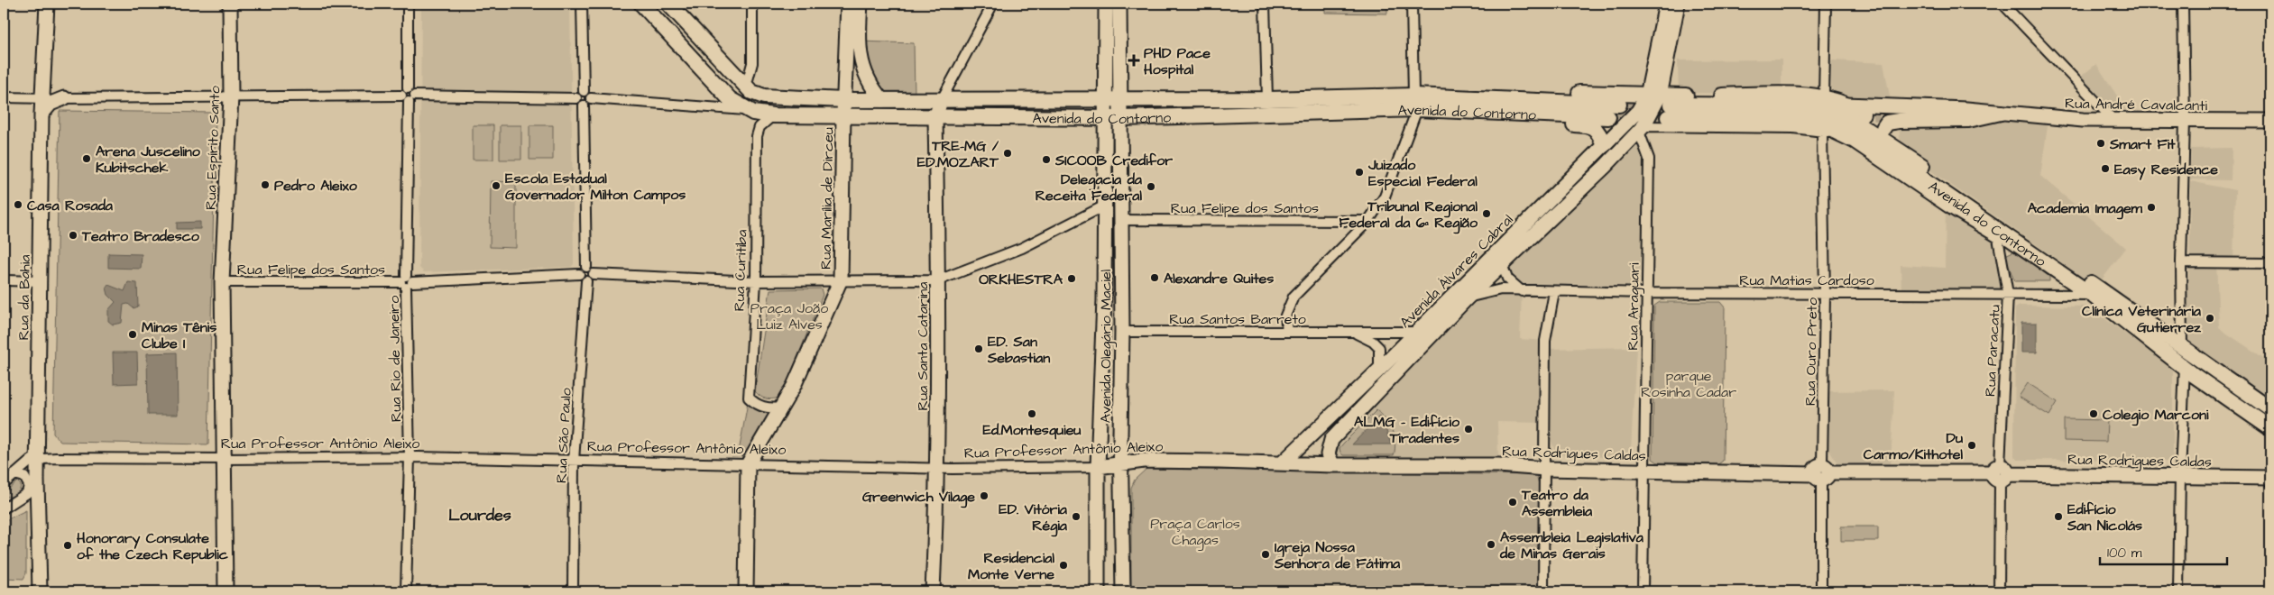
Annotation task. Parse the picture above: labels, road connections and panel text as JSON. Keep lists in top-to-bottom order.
{
  "streets": {
    "main road": ["Avenida do Contorno"],
    "street": [
      "Rua André Cavalcanti",
      "Rua Espírito Santo",
      "Rua Marília de Dirceu",
      "Rua Felipe dos Santos",
      "Rua Curitiba",
      "Avenida Álvares Cabral",
      "Rua Matias Cardoso",
      "Rua da Bahia",
      "Rua Araguari",
      "Rua Santos Barreto",
      "Rua Santa Catarina",
      "Avenida Olegário Maciel",
      "Rua Paracatu",
      "Rua Ouro Preto",
      "Rua Rio de Janeiro",
      "Rua São Paulo",
      "Rua Professor Antônio Aleixo",
      "Rua Rodrigues Caldas"
    ]
  },
  "crossings": [
    ["Rua André Cavalcanti", "Avenida do Contorno"],
    ["Avenida do Contorno", "Rua Marília de Dirceu"],
    ["Avenida do Contorno", "Rua Curitiba"],
    ["Avenida do Contorno", "Avenida Álvares Cabral"],
    ["Avenida do Contorno", "Rua Matias Cardoso"],
    ["Avenida do Contorno", "Rua Araguari"],
    ["Avenida do Contorno", "Rua Santa Catarina"],
    ["Avenida do Contorno", "Avenida Olegário Maciel"],
    ["Avenida do Contorno", "Rua Paracatu"],
    ["Avenida do Contorno", "Rua Ouro Preto"],
    ["Rua Espírito Santo", "Rua Felipe dos Santos"],
    ["Rua Espírito Santo", "Rua Professor Antônio Aleixo"],
    ["Rua Marília de Dirceu", "Rua Curitiba"],
    ["Rua Marília de Dirceu", "Rua Professor Antônio Aleixo"],
    ["Rua Felipe dos Santos", "Avenida Olegário Maciel"],
    ["Rua Felipe dos Santos", "Rua Rio de Janeiro"],
    ["Rua Felipe dos Santos", "Rua São Paulo"],
    ["Avenida Álvares Cabral", "Rua Matias Cardoso"],
    ["Avenida Álvares Cabral", "Rua Araguari"],
    ["Avenida Álvares Cabral", "Rua Santos Barreto"],
    ["Avenida Álvares Cabral", "Rua Professor Antônio Aleixo"],
    ["Avenida Álvares Cabral", "Rua Rodrigues Caldas"],
    ["Rua Matias Cardoso", "Rua Araguari"],
    ["Rua Matias Cardoso", "Rua Paracatu"],
    ["Rua Matias Cardoso", "Rua Ouro Preto"],
    ["Rua da Bahia", "Rua Professor Antônio Aleixo"],
    ["Rua Araguari", "Rua Rodrigues Caldas"],
    ["Rua Santos Barreto", "Avenida Olegário Maciel"],
    ["Rua Santa Catarina", "Rua Professor Antônio Aleixo"],
    ["Avenida Olegário Maciel", "Rua Professor Antônio Aleixo"],
    ["Rua Paracatu", "Rua Rodrigues Caldas"],
    ["Rua Ouro Preto", "Rua Rodrigues Caldas"],
    ["Rua Rio de Janeiro", "Rua Professor Antônio Aleixo"],
    ["Rua São Paulo", "Rua Professor Antônio Aleixo"],
    ["Rua Professor Antônio Aleixo", "Rua Rodrigues Caldas"]
  ],
  "districts": ["Lourdes"],
  "parks": ["Praça João Luiz Alves", "parque Rosinha Cadar", "Praça Carlos Chagas"],
  "places": {
    "health": ["PHD Pace Hospital"],
    "other": [
      "Smart Fit",
      "TRE-MG / ED.MOZART",
      "Arena Juscelino Kubitschek",
      "SICOOB Credifor",
      "Easy Residence",
      "Juizado Especial Federal",
      "Pedro Aleixo",
      "Escola Estadual Governador Milton Campos",
      "Delegacia da Receita Federal",
      "Casa Rosada",
      "Academia Imagem",
      "Tribunal Regional Federal da 6ª Região",
      "Teatro Bradesco",
      "Alexandre Quites",
      "ORKHESTRA",
      "Clínica Veterinária Gutierrez",
      "Minas Tênis Clube I",
      "ED. San Sebastian",
      "Ed.Montesquieu",
      "Colegio Marconi",
      "ALMG - Edifício Tiradentes",
      "Du Carmo/Kithotel",
      "Greenwich Vilage",
      "Teatro da Assembleia",
      "ED. Vitória Régia",
      "Edifício San Nicolás",
      "Assembleia Legislativa de Minas Gerais",
      "Honorary Consulate of the Czech Republic",
      "Igreja Nossa Senhora de Fátima",
      "Residencial Monte Verne"
    ]
  },
  "scale_bar": "100 m"
}
